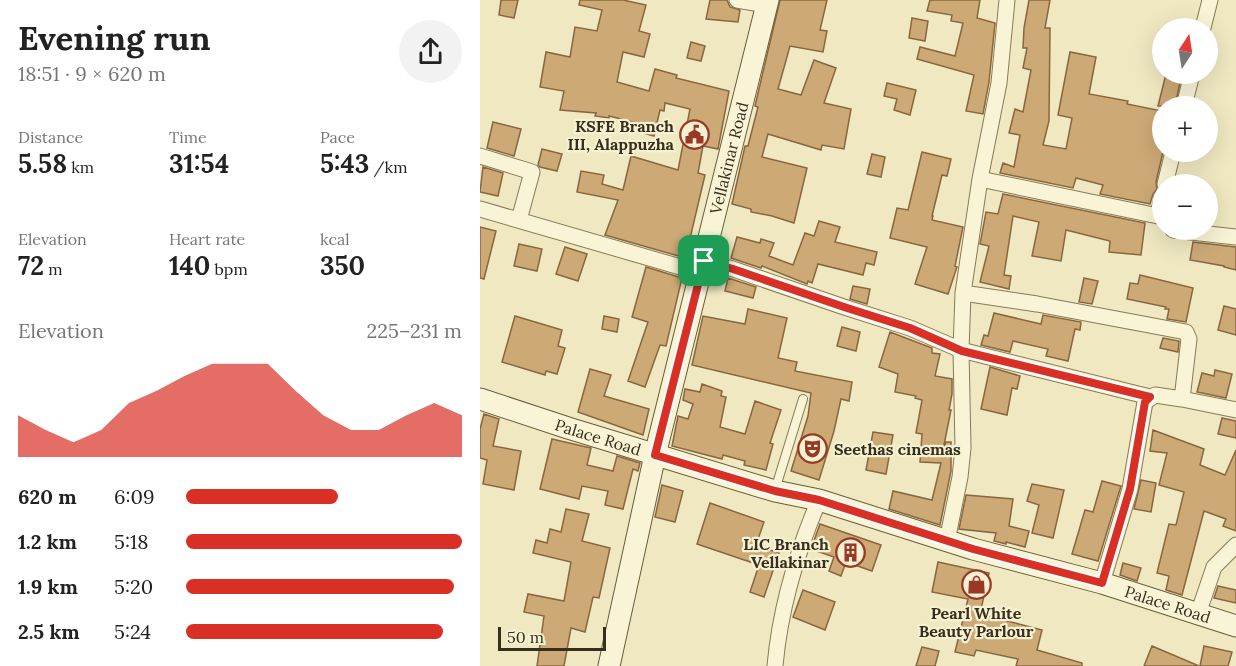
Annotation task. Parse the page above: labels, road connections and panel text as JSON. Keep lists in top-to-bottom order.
{
  "streets": {
    "main road": ["Vellakinar Road", "Palace Road"]
  },
  "crossings": [
    ["Vellakinar Road", "Palace Road"]
  ],
  "places": {
    "public building": ["KSFE Branch III, Alappuzha"],
    "theatre": ["Seethas cinemas"],
    "building": ["LIC Branch Vellakinar"],
    "shop": ["Pearl White Beauty Parlour"]
  },
  "scale_bar": "50 m",
  "north": "top",
  "page": {
    "heading": ["Evening run", "18:51 · 9 × 620 m"],
    "map_buttons": ["+", "−"],
    "stats": [
      ["Distance", "5.58 km"],
      ["Time", "31:54"],
      ["Pace", "5:43 /km"],
      ["Elevation", "72 m"],
      ["Heart rate", "140 bpm"],
      ["kcal", "350"]
    ],
    "chart": ["Elevation", "225–231 m"],
    "list": [
      {
        "name": "620 m",
        "note": "6:09"
      },
      {
        "name": "1.2 km",
        "note": "5:18"
      },
      {
        "name": "1.9 km",
        "note": "5:20"
      },
      {
        "name": "2.5 km",
        "note": "5:24"
      }
    ],
    "scale": "50 m"
  }
}
